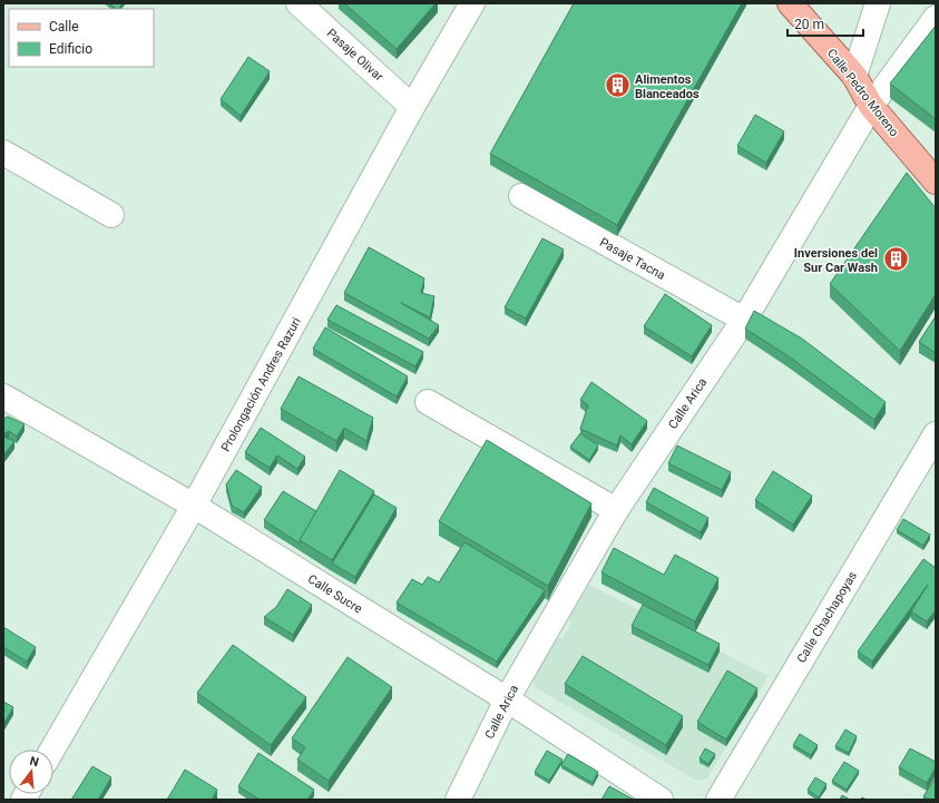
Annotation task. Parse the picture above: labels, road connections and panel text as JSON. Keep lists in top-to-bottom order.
{
  "streets": {
    "main road": ["Calle Pedro Moreno"],
    "street": [
      "Pasaje Olivar",
      "Pasaje Tacna",
      "Prolongación Andres Razuri",
      "Calle Arica",
      "Calle Sucre",
      "Calle Chachapoyas"
    ]
  },
  "crossings": [
    ["Pasaje Olivar", "Prolongación Andres Razuri"],
    ["Calle Pedro Moreno", "Calle Arica"],
    ["Pasaje Tacna", "Calle Arica"],
    ["Prolongación Andres Razuri", "Calle Sucre"],
    ["Calle Arica", "Calle Sucre"]
  ],
  "places": {
    "building": ["Alimentos Blanceados", "Inversiones del Sur Car Wash"]
  },
  "legend": ["Calle", "Edificio"],
  "scale_bar": "20 m",
  "north": "top"
}
